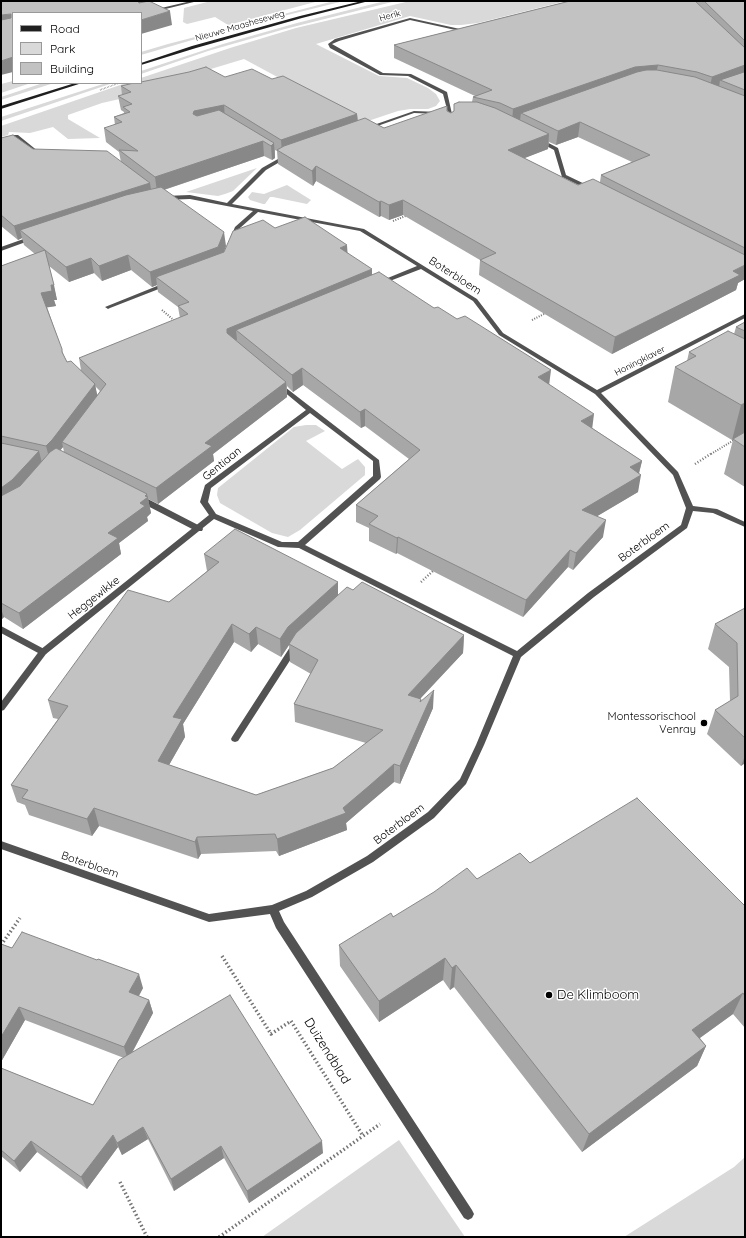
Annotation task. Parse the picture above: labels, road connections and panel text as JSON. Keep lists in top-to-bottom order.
{
  "streets": {
    "main road": ["Nieuwe Maasheseweg"],
    "street": [
      "Herik",
      "Boterbloem",
      "Honingklaver",
      "Gentiaan",
      "Heggewikke"
    ],
    "path": ["Duizendblad"]
  },
  "crossings": [
    ["Boterbloem", "Honingklaver"],
    ["Gentiaan", "Heggewikke"]
  ],
  "places": ["Montessorischool Venray", "De Klimboom"],
  "legend": ["Road", "Park", "Building"]
}
